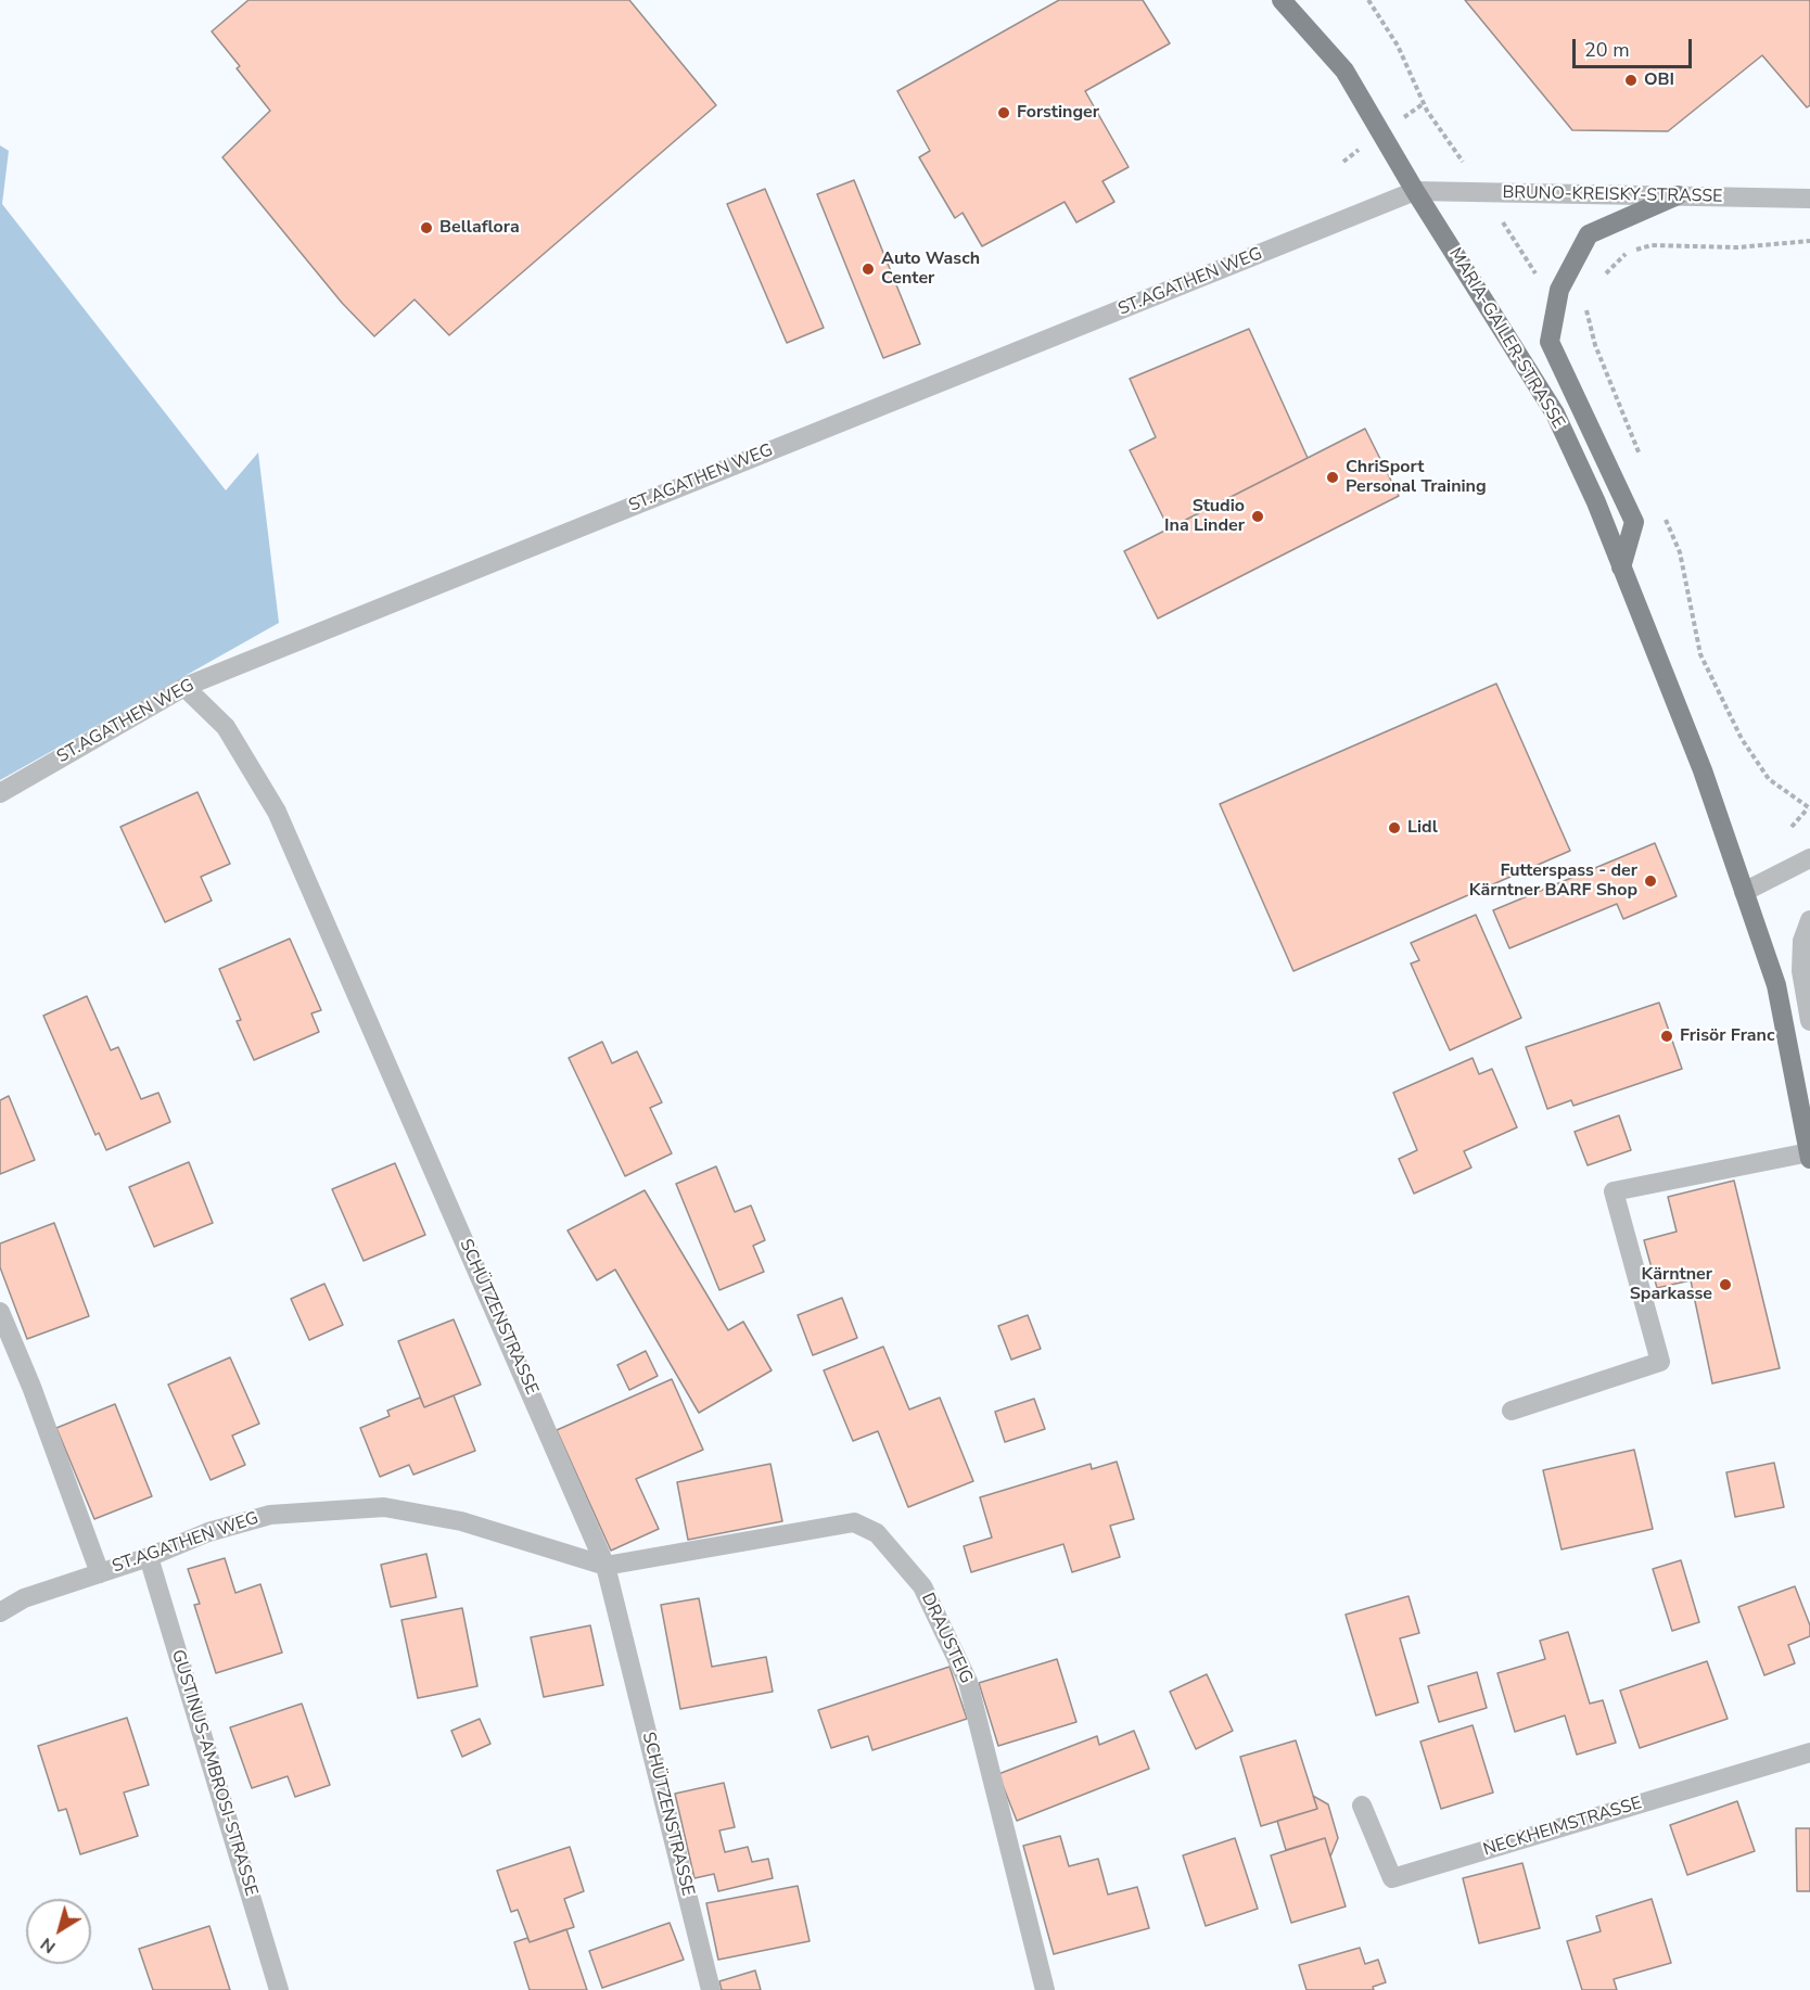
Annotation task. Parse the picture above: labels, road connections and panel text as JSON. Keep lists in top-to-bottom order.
{
  "streets": {
    "main road": ["MARIA-GAILER-STRASSE"],
    "street": [
      "BRUNO-KREISKY-STRASSE",
      "ST.AGATHEN WEG",
      "SCHÜTZENSTRASSE",
      "DRAUSTEIG",
      "GUSTINUS-AMBROSI-STRASSE",
      "NECKHEIMSTRASSE"
    ]
  },
  "crossings": [
    ["BRUNO-KREISKY-STRASSE", "ST.AGATHEN WEG"],
    ["BRUNO-KREISKY-STRASSE", "MARIA-GAILER-STRASSE"],
    ["ST.AGATHEN WEG", "MARIA-GAILER-STRASSE"],
    ["ST.AGATHEN WEG", "SCHÜTZENSTRASSE"],
    ["ST.AGATHEN WEG", "DRAUSTEIG"],
    ["ST.AGATHEN WEG", "GUSTINUS-AMBROSI-STRASSE"],
    ["SCHÜTZENSTRASSE", "DRAUSTEIG"]
  ],
  "places": [
    "OBI",
    "Forstinger",
    "Bellaflora",
    "Auto Wasch Center",
    "ChriSport Personal Training",
    "Studio Ina Linder",
    "Lidl",
    "Futterspass - der Kärntner BARF Shop",
    "Frisör Franc",
    "Kärntner Sparkasse"
  ],
  "scale_bar": "20 m",
  "north": "bottom left"
}
